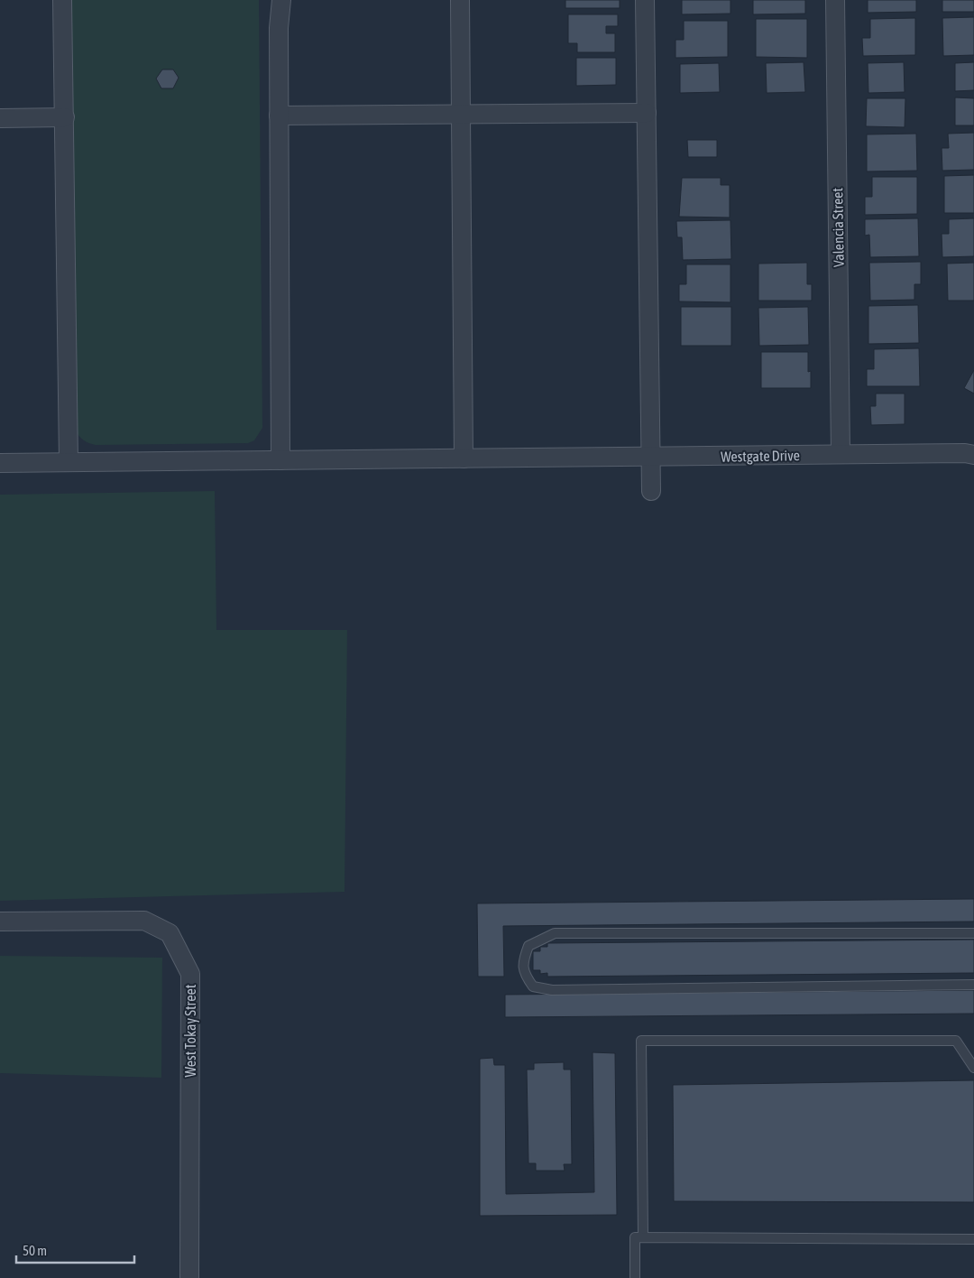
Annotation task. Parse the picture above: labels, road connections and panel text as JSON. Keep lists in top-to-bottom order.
{
  "streets": {
    "street": ["Valencia Street", "Westgate Drive", "West Tokay Street"]
  },
  "crossings": [
    ["Valencia Street", "Westgate Drive"]
  ],
  "scale_bar": "50 m"
}
